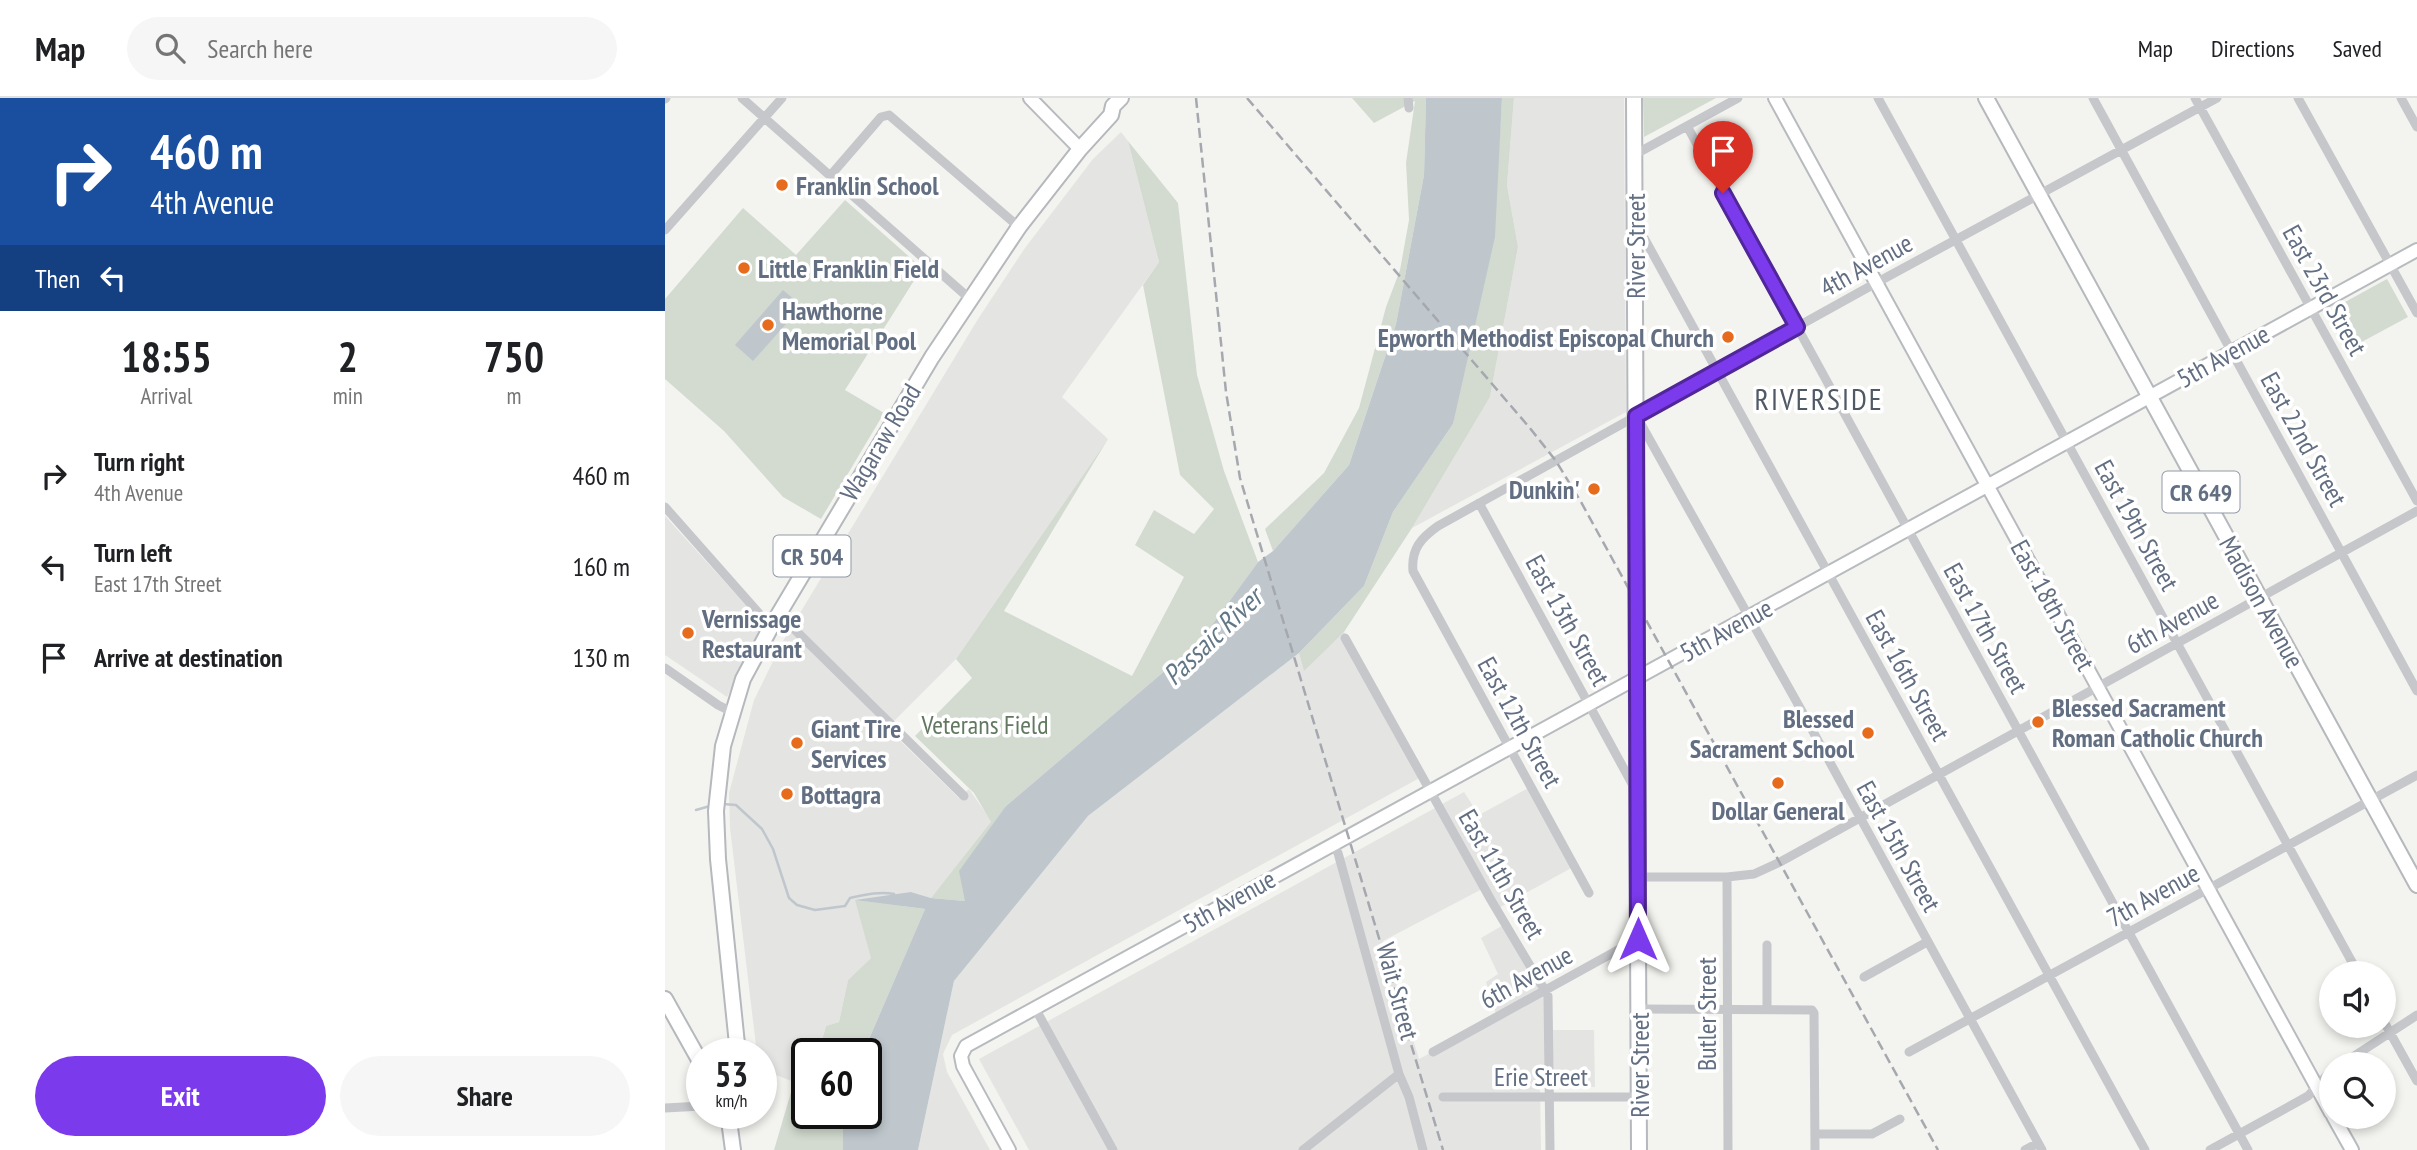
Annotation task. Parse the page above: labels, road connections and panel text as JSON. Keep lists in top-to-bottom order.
{
  "streets": {
    "main road": [
      "River Street",
      "5th Avenue",
      "Wagaraw Road",
      "CR 649",
      "CR 504",
      "Madison Avenue",
      "East 18th Street"
    ],
    "street": [
      "4th Avenue",
      "East 23rd Street",
      "East 22nd Street",
      "East 19th Street",
      "East 13th Street",
      "6th Avenue",
      "East 17th Street",
      "East 16th Street",
      "East 12th Street",
      "East 15th Street",
      "East 11th Street",
      "7th Avenue",
      "Wait Street",
      "Butler Street",
      "Erie Street"
    ]
  },
  "crossings": [
    ["River Street", "4th Avenue"],
    ["River Street", "5th Avenue"],
    ["River Street", "East 13th Street"],
    ["River Street", "6th Avenue"],
    ["River Street", "East 16th Street"],
    ["River Street", "East 15th Street"],
    ["River Street", "Erie Street"],
    ["4th Avenue", "East 23rd Street"],
    ["4th Avenue", "East 22nd Street"],
    ["4th Avenue", "East 19th Street"],
    ["4th Avenue", "Madison Avenue"],
    ["4th Avenue", "East 18th Street"],
    ["4th Avenue", "East 13th Street"],
    ["4th Avenue", "East 17th Street"],
    ["4th Avenue", "East 16th Street"],
    ["4th Avenue", "East 12th Street"],
    ["4th Avenue", "East 15th Street"],
    ["East 23rd Street", "5th Avenue"],
    ["5th Avenue", "East 22nd Street"],
    ["5th Avenue", "East 19th Street"],
    ["5th Avenue", "Madison Avenue"],
    ["5th Avenue", "East 18th Street"],
    ["5th Avenue", "East 13th Street"],
    ["5th Avenue", "East 17th Street"],
    ["5th Avenue", "East 16th Street"],
    ["5th Avenue", "East 12th Street"],
    ["5th Avenue", "East 15th Street"],
    ["5th Avenue", "East 11th Street"],
    ["5th Avenue", "Wait Street"],
    ["East 22nd Street", "6th Avenue"],
    ["East 19th Street", "6th Avenue"],
    ["East 19th Street", "7th Avenue"],
    ["Madison Avenue", "6th Avenue"],
    ["Madison Avenue", "7th Avenue"],
    ["East 18th Street", "6th Avenue"],
    ["East 18th Street", "7th Avenue"],
    ["6th Avenue", "East 17th Street"],
    ["6th Avenue", "East 16th Street"],
    ["6th Avenue", "East 15th Street"],
    ["6th Avenue", "East 11th Street"],
    ["6th Avenue", "Butler Street"],
    ["East 17th Street", "7th Avenue"],
    ["East 16th Street", "7th Avenue"],
    ["East 15th Street", "7th Avenue"],
    ["East 11th Street", "Erie Street"]
  ],
  "districts": ["RIVERSIDE"],
  "water": ["Passaic River"],
  "parks": ["Veterans Field"],
  "places": [
    "Franklin School",
    "Little Franklin Field",
    "Hawthorne Memorial Pool",
    "Epworth Methodist Episcopal Church",
    "Dunkin'",
    "Vernissage Restaurant",
    "Blessed Sacrament Roman Catholic Church",
    "Blessed Sacrament School",
    "Giant Tire Services",
    "Dollar General",
    "Bottagra"
  ],
  "page": {
    "header": "Map",
    "search": "Search here",
    "nav": ["Map", "Directions", "Saved"],
    "turn": ["460 m", "4th Avenue"],
    "then": "Then",
    "eta": [
      "18:55",
      "Arrival",
      "2",
      "min",
      "750",
      "m"
    ],
    "list": [
      {
        "name": "Turn right",
        "note": "4th Avenue",
        "value": "460 m"
      },
      {
        "name": "Turn left",
        "note": "East 17th Street",
        "value": "160 m"
      },
      {
        "name": "Arrive at destination",
        "value": "130 m"
      }
    ],
    "speed": "53 km/h",
    "limit": "60",
    "buttons": ["Exit", "Share"]
  }
}
